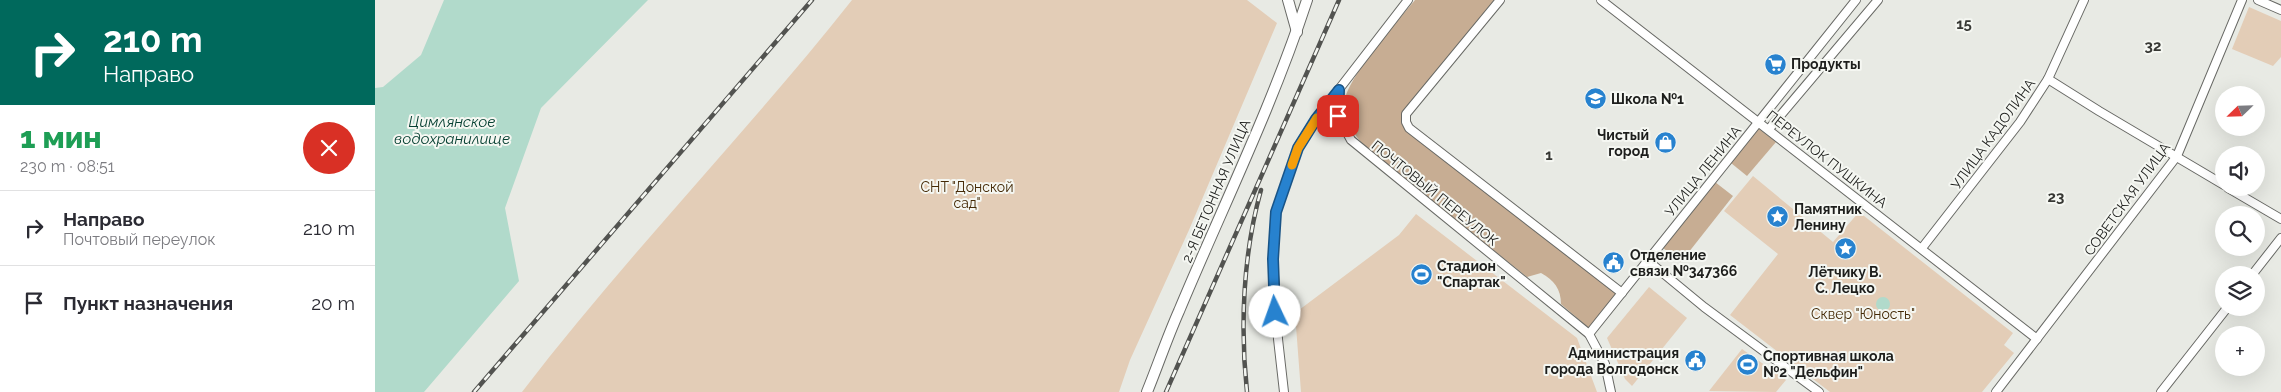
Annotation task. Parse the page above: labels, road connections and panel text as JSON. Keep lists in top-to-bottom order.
{
  "streets": {
    "main road": ["2-Я БЕТОННАЯ УЛИЦА"],
    "street": [
      "УЛИЦА КАДОЛИНА",
      "ПЕРЕУЛОК ПУШКИНА",
      "УЛИЦА ЛЕНИНА",
      "ПОЧТОВЫЙ ПЕРЕУЛОК",
      "СОВЕТСКАЯ УЛИЦА"
    ]
  },
  "crossings": [
    ["УЛИЦА КАДОЛИНА", "ПЕРЕУЛОК ПУШКИНА"],
    ["ПЕРЕУЛОК ПУШКИНА", "УЛИЦА ЛЕНИНА"],
    ["ПЕРЕУЛОК ПУШКИНА", "СОВЕТСКАЯ УЛИЦА"],
    ["УЛИЦА ЛЕНИНА", "ПОЧТОВЫЙ ПЕРЕУЛОК"]
  ],
  "districts": [
    "15",
    "32",
    "1",
    "23"
  ],
  "water": ["Цимлянское водохранилище"],
  "parks": ["СНТ \"Донской сад\"", "Сквер \"Юность\""],
  "places": {
    "supermarket": ["Продукты"],
    "school or university": ["Школа №1"],
    "shop": ["Чистый город"],
    "place": ["Памятник Ленину", "Лётчику В. С. Лецко"],
    "public building": ["Отделение связи №347366", "Администрация города Волгодонск"],
    "sports": ["Стадион \"Спартак\"", "Спортивная школа №2 \"Дельфин\""]
  },
  "north": "bottom left",
  "page": {
    "turn": ["210 m", "Направо"],
    "map_buttons": "+",
    "heading": ["1 мин", "230 m · 08:51"],
    "list": [
      {
        "name": "Направо",
        "note": "Почтовый переулок",
        "value": "210 m"
      },
      {
        "name": "Пункт назначения",
        "value": "20 m"
      }
    ]
  }
}
